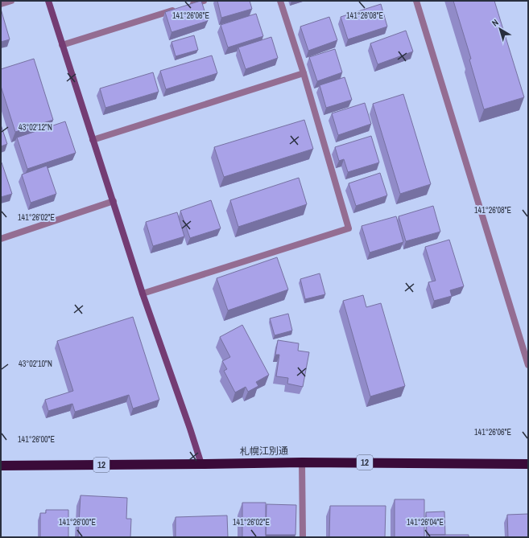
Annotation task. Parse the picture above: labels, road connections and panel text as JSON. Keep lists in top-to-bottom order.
{
  "streets": {
    "highway": ["札幌江別通", "12"]
  },
  "north": "top left",
  "coordinates": [
    "141°26'06\"E",
    "141°26'08\"E",
    "43°02'12\"N",
    "141°26'02\"E",
    "43°02'10\"N",
    "141°26'00\"E",
    "141°26'04\"E"
  ]
}
